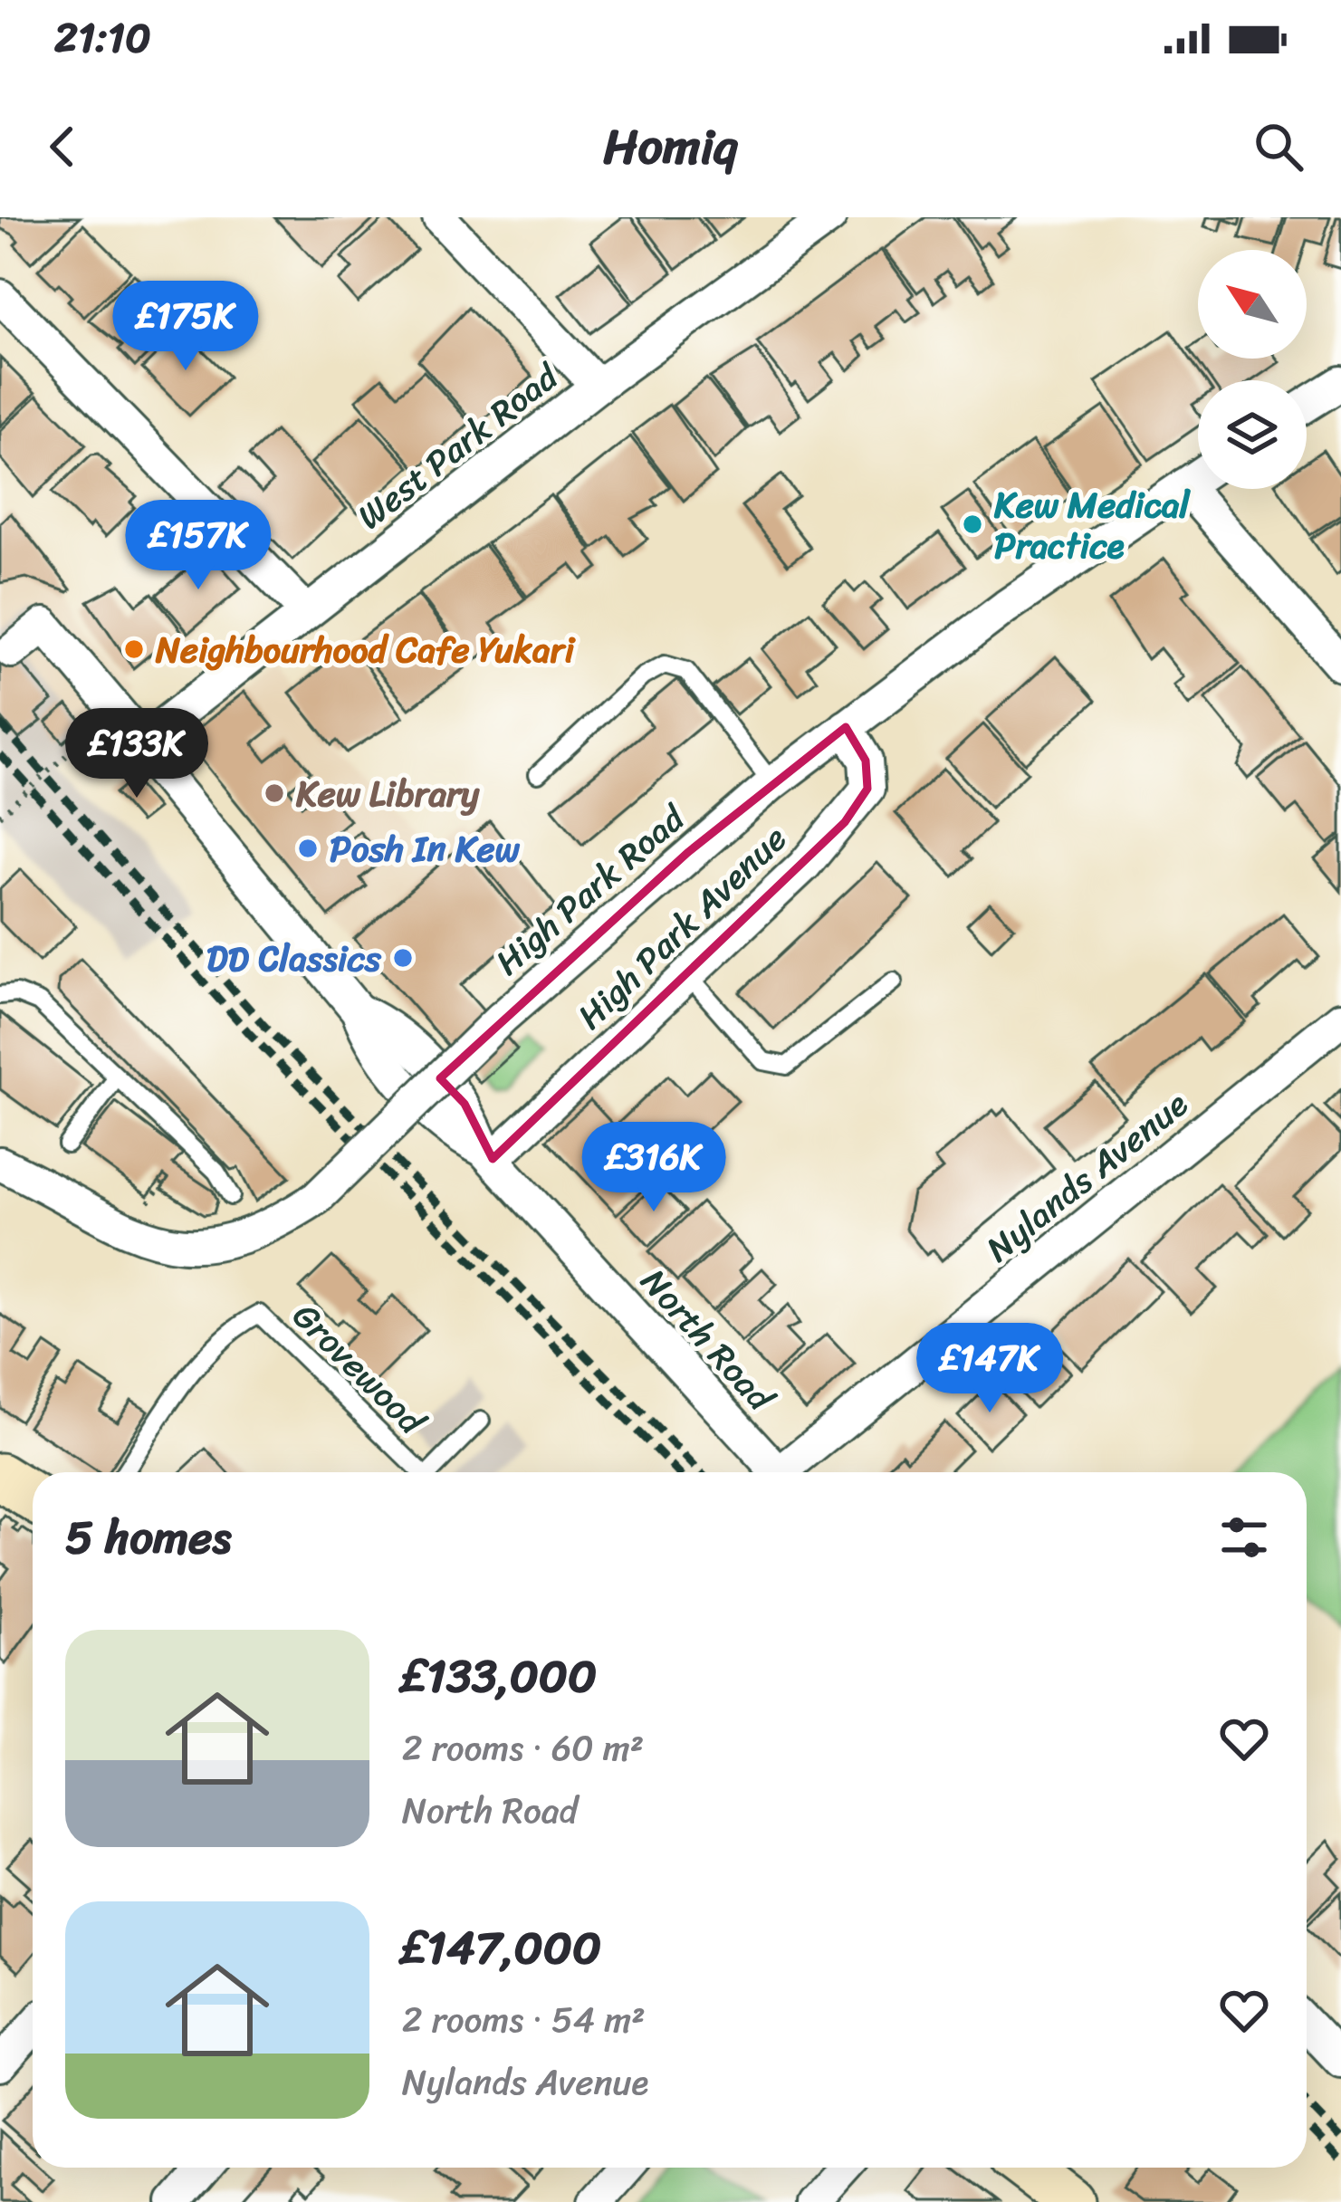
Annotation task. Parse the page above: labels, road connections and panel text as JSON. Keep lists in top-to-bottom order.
{
  "streets": {
    "street": [
      "West Park Road",
      "High Park Road",
      "High Park Avenue",
      "Nylands Avenue",
      "North Road"
    ],
    "lane": ["Grovewood"]
  },
  "crossings": [
    ["West Park Road", "North Road"],
    ["High Park Road", "High Park Avenue"],
    ["High Park Avenue", "North Road"]
  ],
  "places": [
    "Kew Medical Practice",
    "Neighbourhood Cafe Yukari",
    "Kew Library",
    "Posh In Kew",
    "DD Classics"
  ],
  "north": "top left",
  "page": {
    "status": "21:10",
    "header": "Homiq",
    "price": [
      "£175K",
      "£157K",
      "£133K",
      "£316K",
      "£147K"
    ],
    "heading": "5 homes",
    "list": [
      {
        "name": "£133,000",
        "note": "2 rooms · 60 m² · North Road"
      },
      {
        "name": "£147,000",
        "note": "2 rooms · 54 m² · Nylands Avenue"
      }
    ]
  }
}
